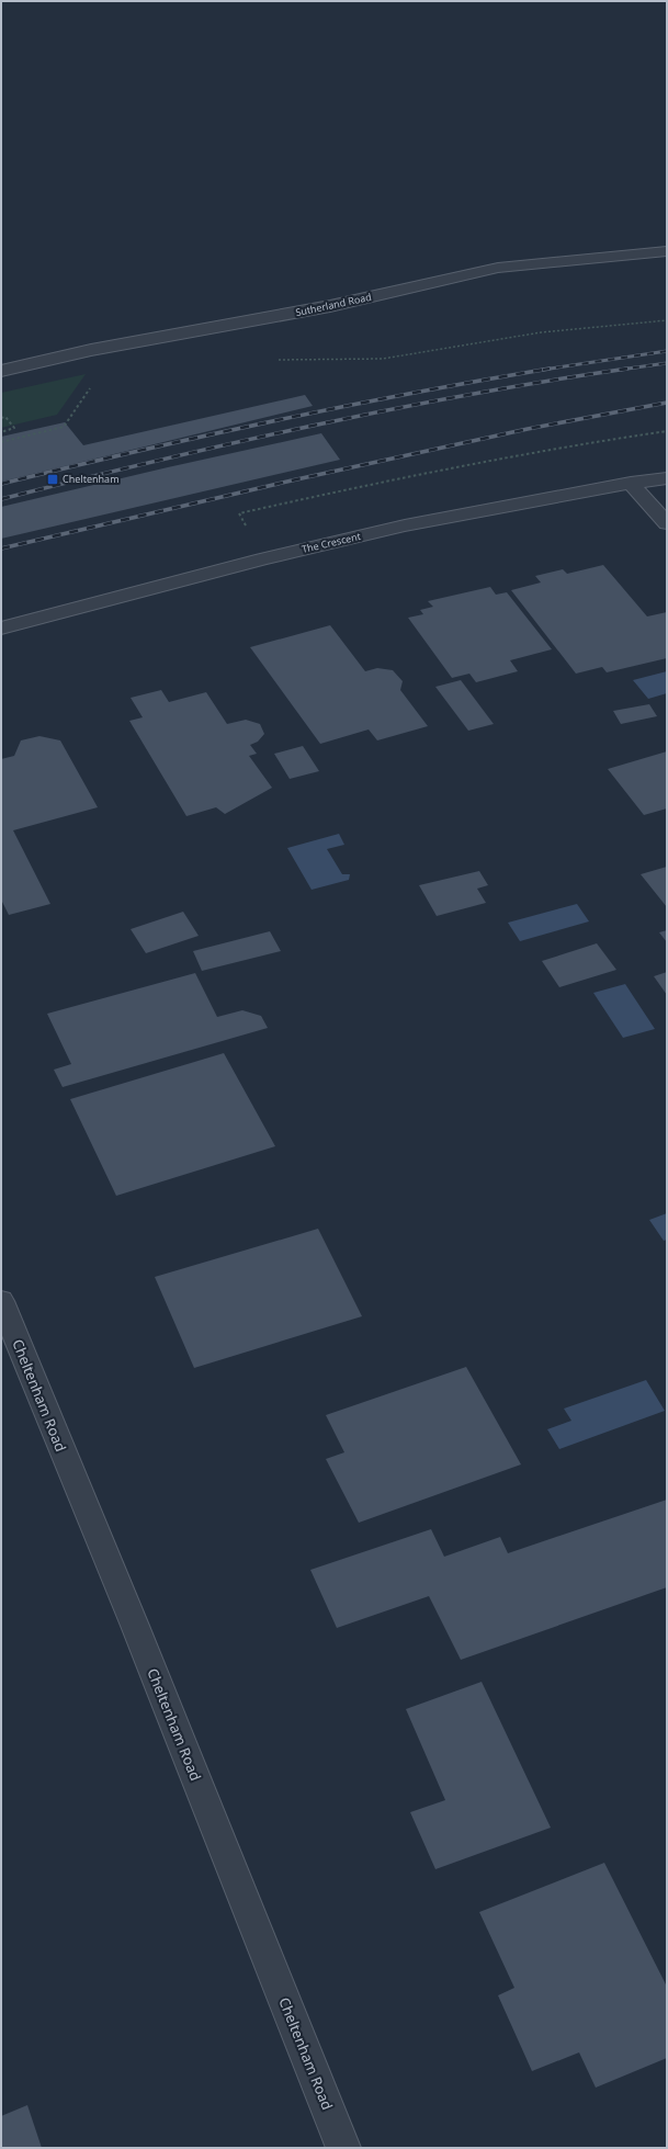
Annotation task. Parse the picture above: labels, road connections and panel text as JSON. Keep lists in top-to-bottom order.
{
  "streets": {
    "street": ["Sutherland Road", "The Crescent", "Cheltenham Road"]
  },
  "places": {
    "transit": ["Cheltenham"]
  }
}
